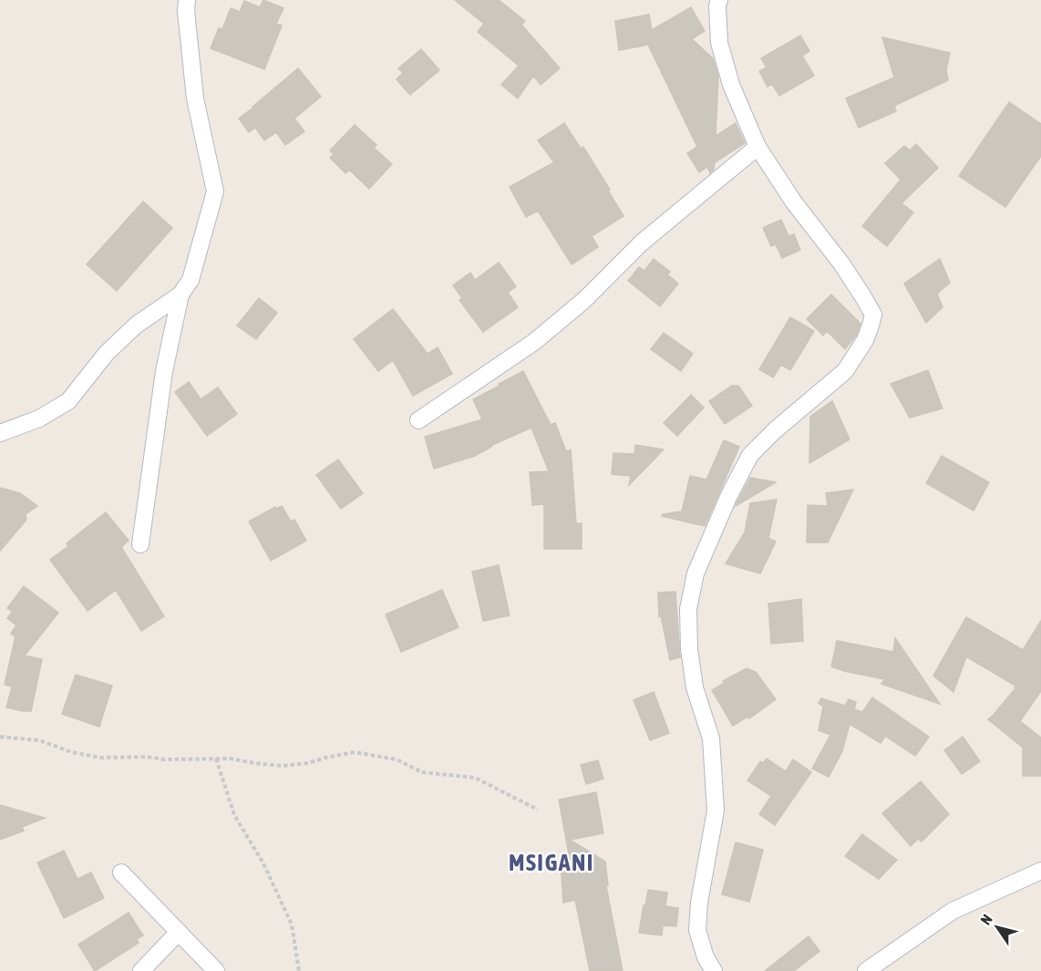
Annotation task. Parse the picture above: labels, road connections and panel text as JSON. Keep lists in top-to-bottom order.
{
  "districts": ["MSIGANI"],
  "north": "top left"
}
